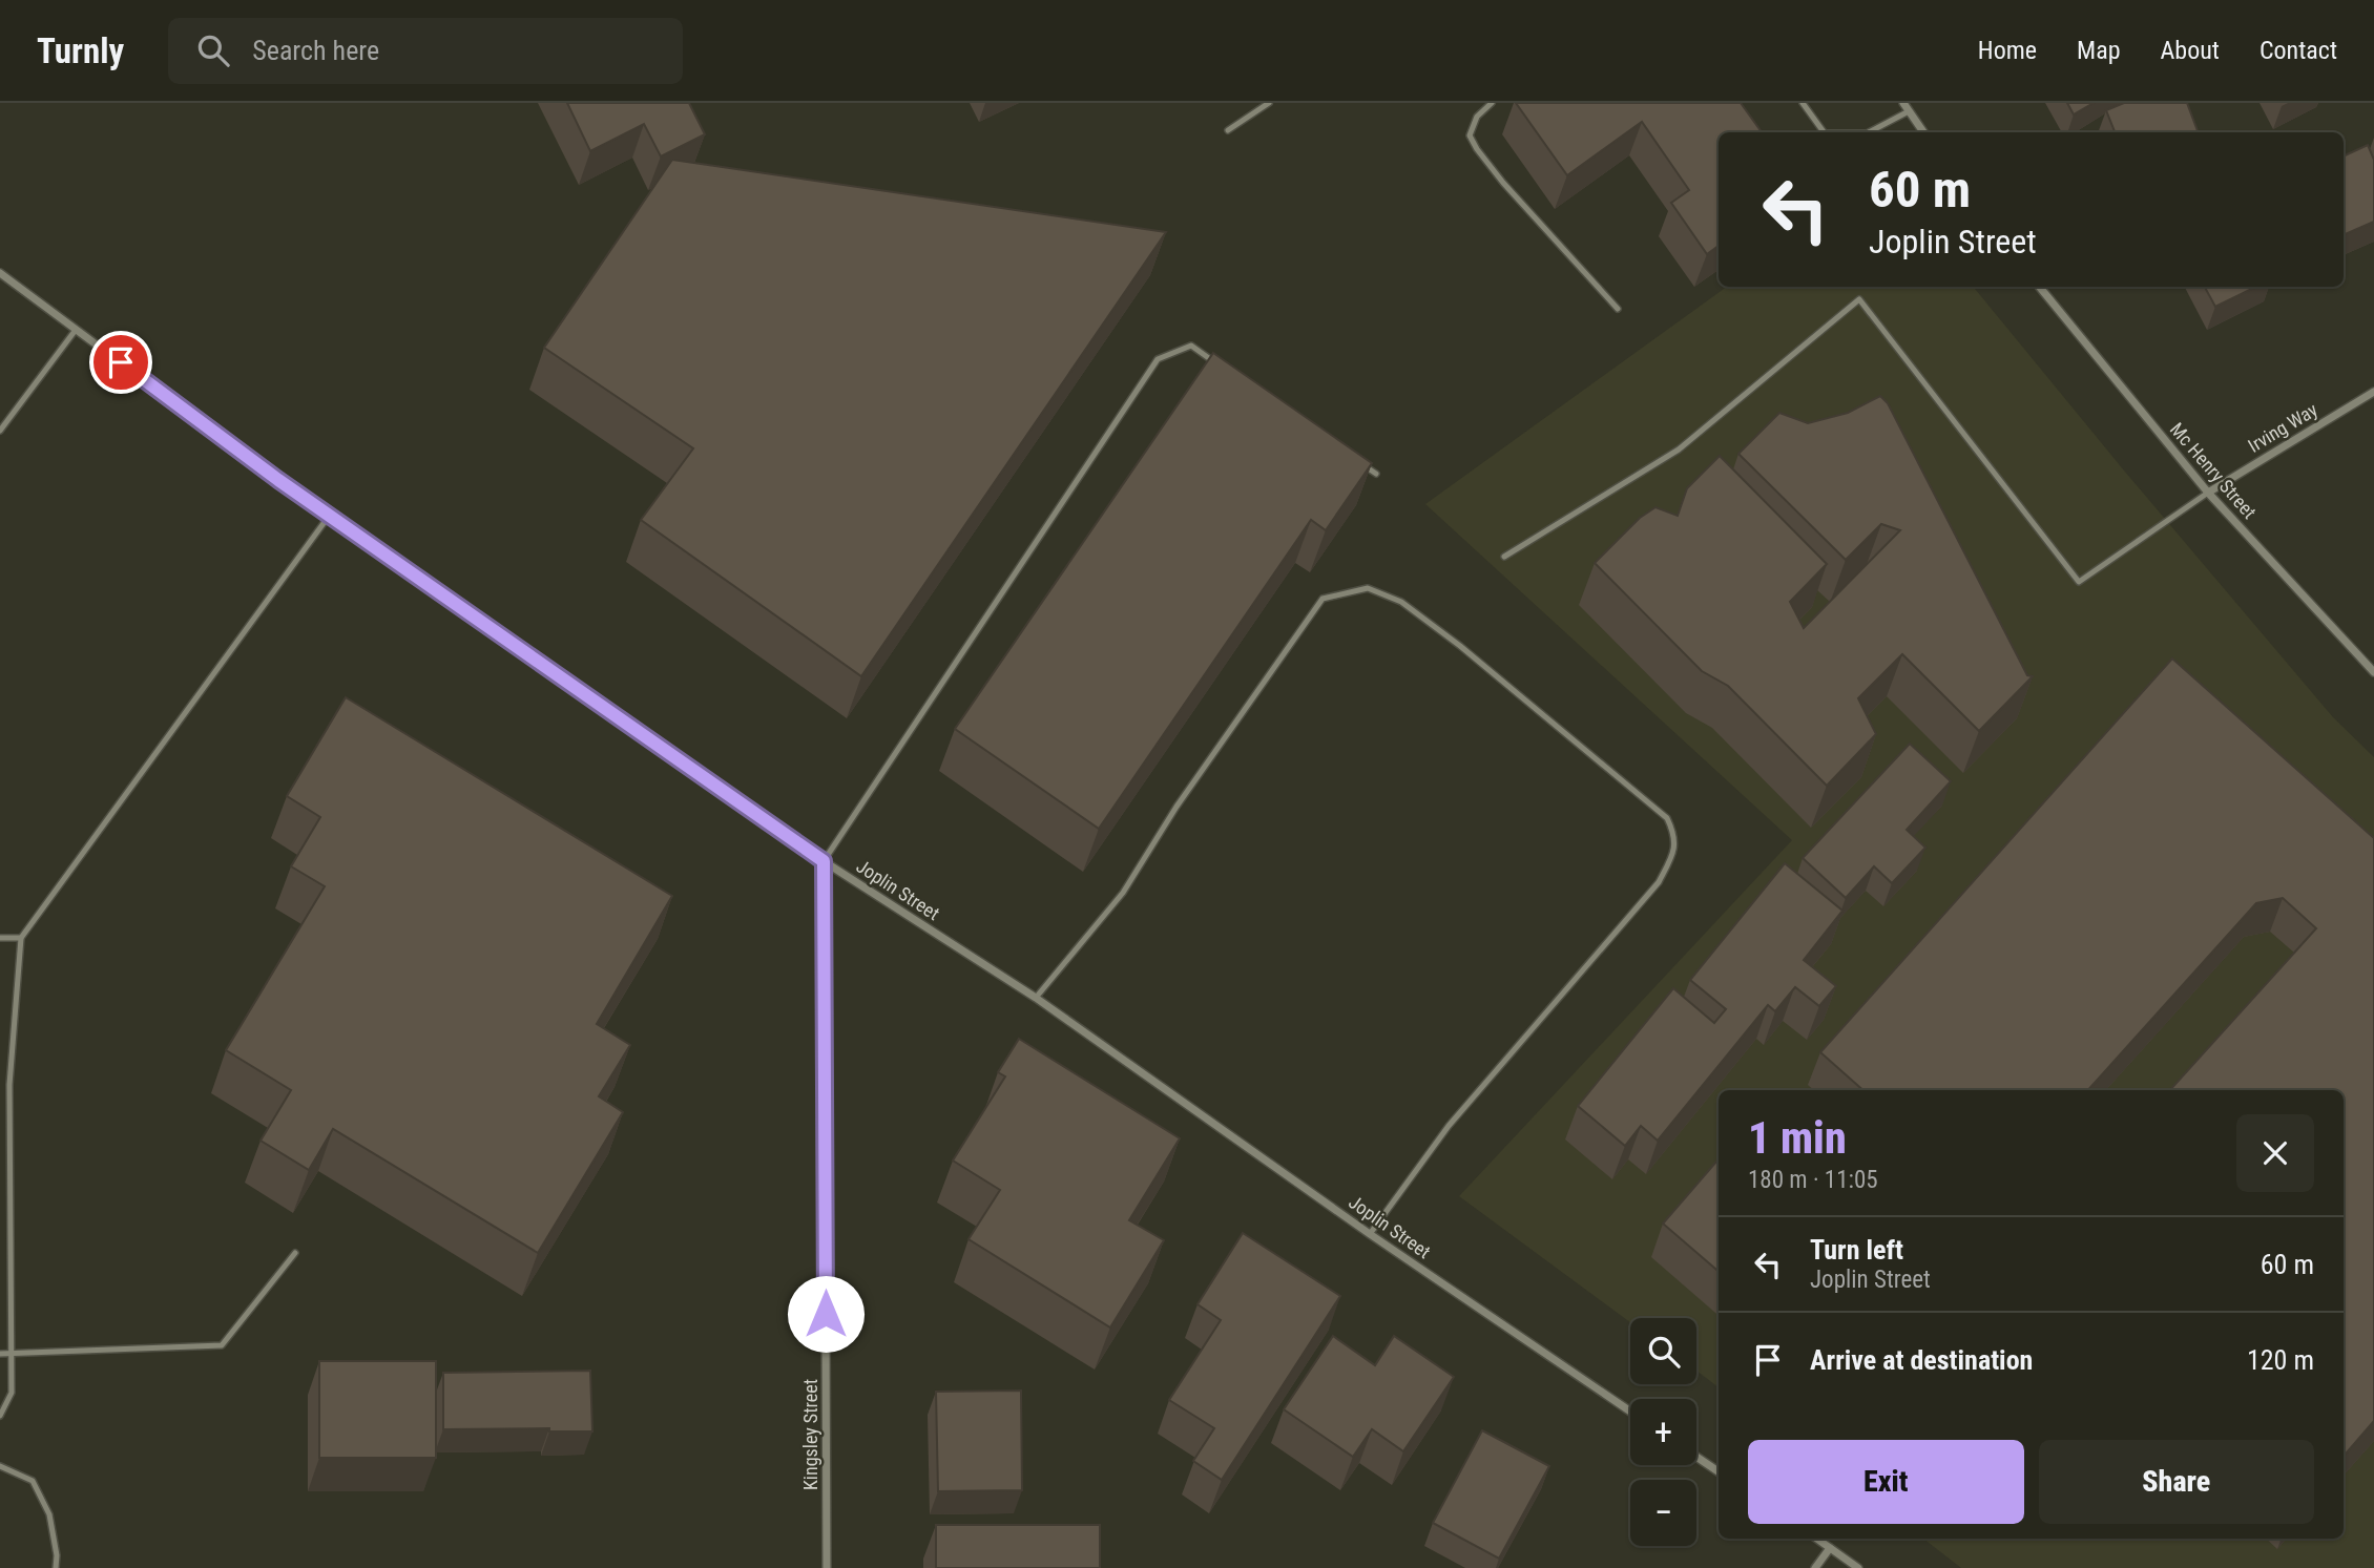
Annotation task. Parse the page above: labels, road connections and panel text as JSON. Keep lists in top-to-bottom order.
{
  "streets": {
    "street": [
      "Irving Way",
      "Mc Henry Street",
      "Joplin Street",
      "Kingsley Street"
    ]
  },
  "crossings": [
    ["Irving Way", "Mc Henry Street"],
    ["Joplin Street", "Kingsley Street"]
  ],
  "page": {
    "header": "Turnly",
    "search": "Search here",
    "nav": [
      "Home",
      "Map",
      "About",
      "Contact"
    ],
    "turn": ["60 m", "Joplin Street"],
    "heading": ["1 min", "180 m · 11:05"],
    "list": [
      {
        "name": "Turn left",
        "note": "Joplin Street",
        "value": "60 m"
      },
      {
        "name": "Arrive at destination",
        "value": "120 m"
      }
    ],
    "map_buttons": ["+", "−"],
    "buttons": ["Exit", "Share"]
  }
}
